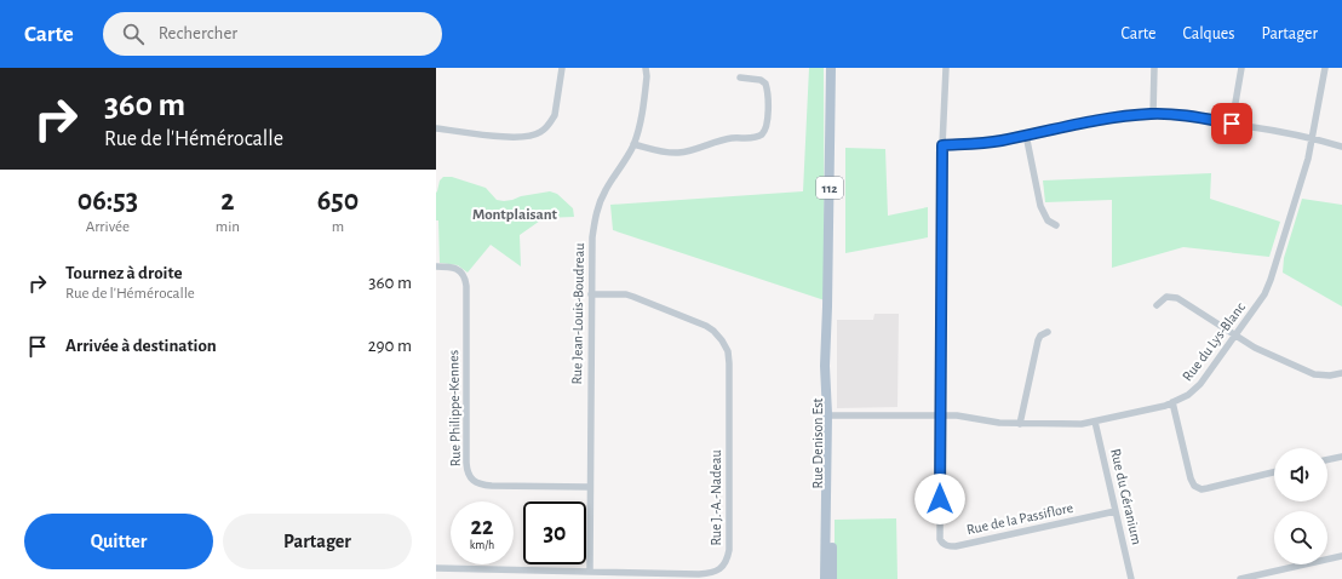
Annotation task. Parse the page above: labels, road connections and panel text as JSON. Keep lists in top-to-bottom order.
{
  "streets": {
    "main road": ["112", "Rue Denison Est"],
    "street": [
      "Rue Jean-Louis-Boudreau",
      "Rue du Lys-Blanc",
      "Rue Philippe-Kennes",
      "Rue du Géranium",
      "Rue J.-A.-Nadeau",
      "Rue de la Passiflore"
    ]
  },
  "crossings": [
    ["Rue Jean-Louis-Boudreau", "Rue Philippe-Kennes"],
    ["Rue Jean-Louis-Boudreau", "Rue J.-A.-Nadeau"],
    ["Rue du Lys-Blanc", "Rue Denison Est"],
    ["Rue du Lys-Blanc", "Rue du Géranium"],
    ["Rue du Lys-Blanc", "Rue de la Passiflore"],
    ["Rue du Géranium", "Rue de la Passiflore"]
  ],
  "districts": ["Montplaisant"],
  "page": {
    "header": "Carte",
    "search": "Rechercher",
    "nav": ["Carte", "Calques", "Partager"],
    "turn": ["360 m", "Rue de l'Hémérocalle"],
    "eta": [
      "06:53",
      "Arrivée",
      "2",
      "min",
      "650",
      "m"
    ],
    "list": [
      {
        "name": "Tournez à droite",
        "note": "Rue de l'Hémérocalle",
        "value": "360 m"
      },
      {
        "name": "Arrivée à destination",
        "value": "290 m"
      }
    ],
    "speed": "22 km/h",
    "limit": "30",
    "buttons": ["Quitter", "Partager"]
  }
}
